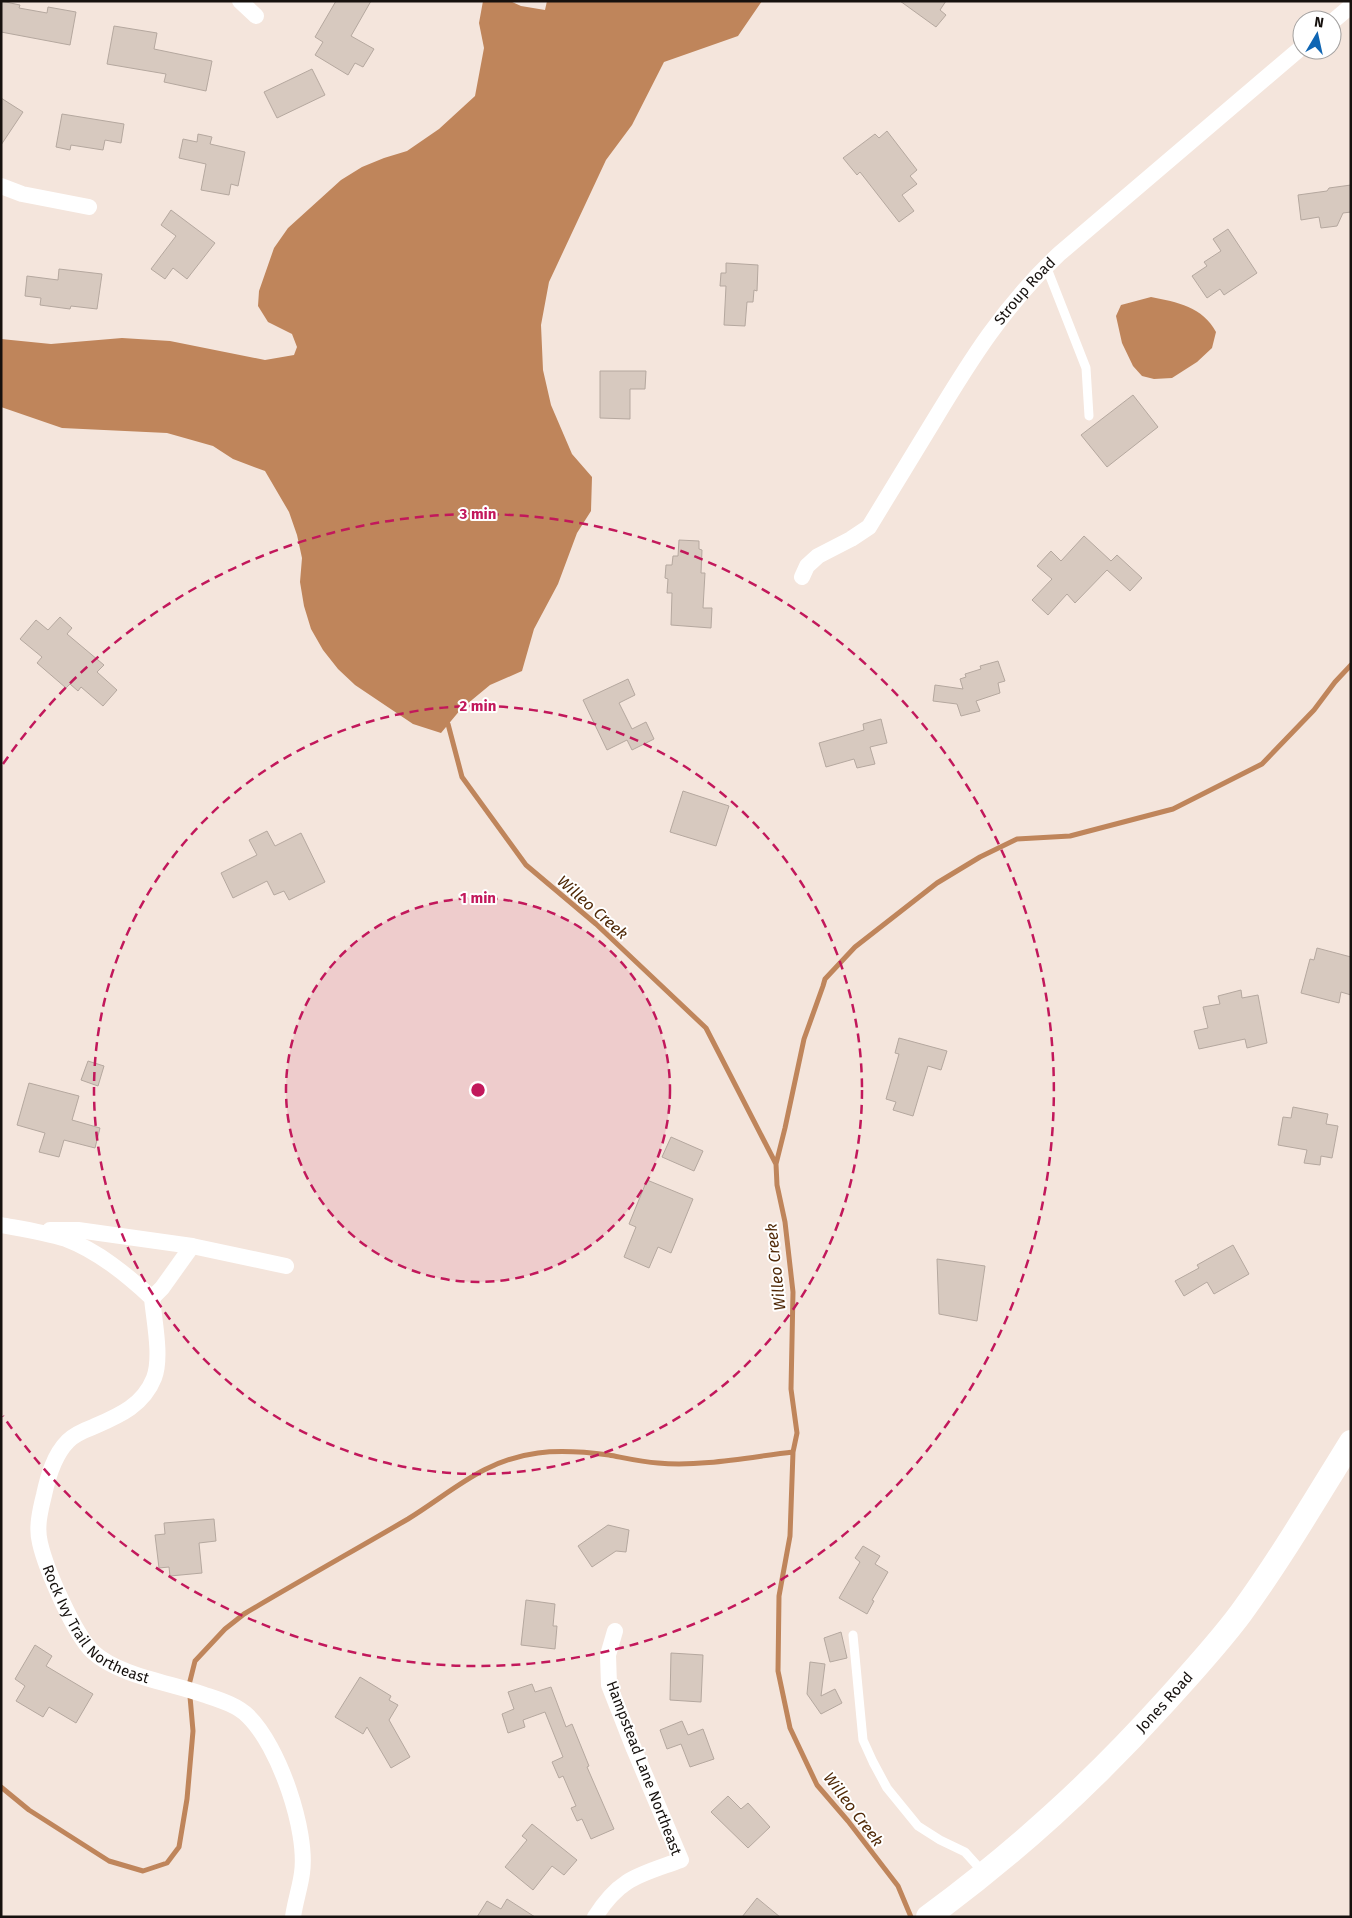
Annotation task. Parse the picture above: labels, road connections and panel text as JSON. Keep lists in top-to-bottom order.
{
  "streets": {
    "street": [
      "Stroup Road",
      "Rock Ivy Trail Northeast",
      "Jones Road",
      "Hampstead Lane Northeast"
    ]
  },
  "water": ["Willeo Creek"],
  "north": "top",
  "rings": ["3 min", "2 min", "1 min"]
}
